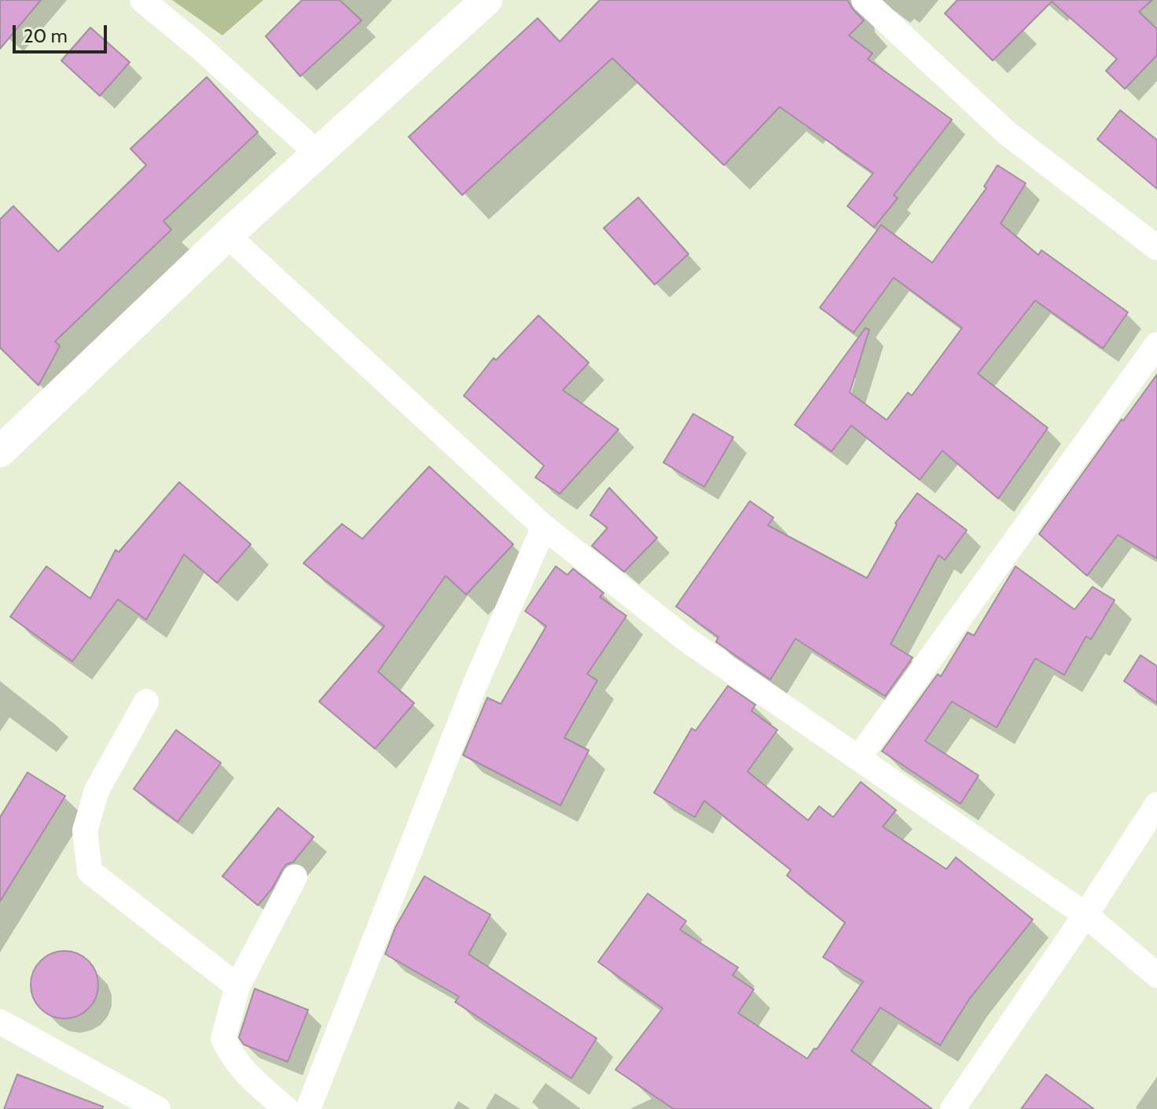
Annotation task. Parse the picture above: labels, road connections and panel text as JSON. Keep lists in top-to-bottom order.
{
  "scale_bar": "20 m"
}
